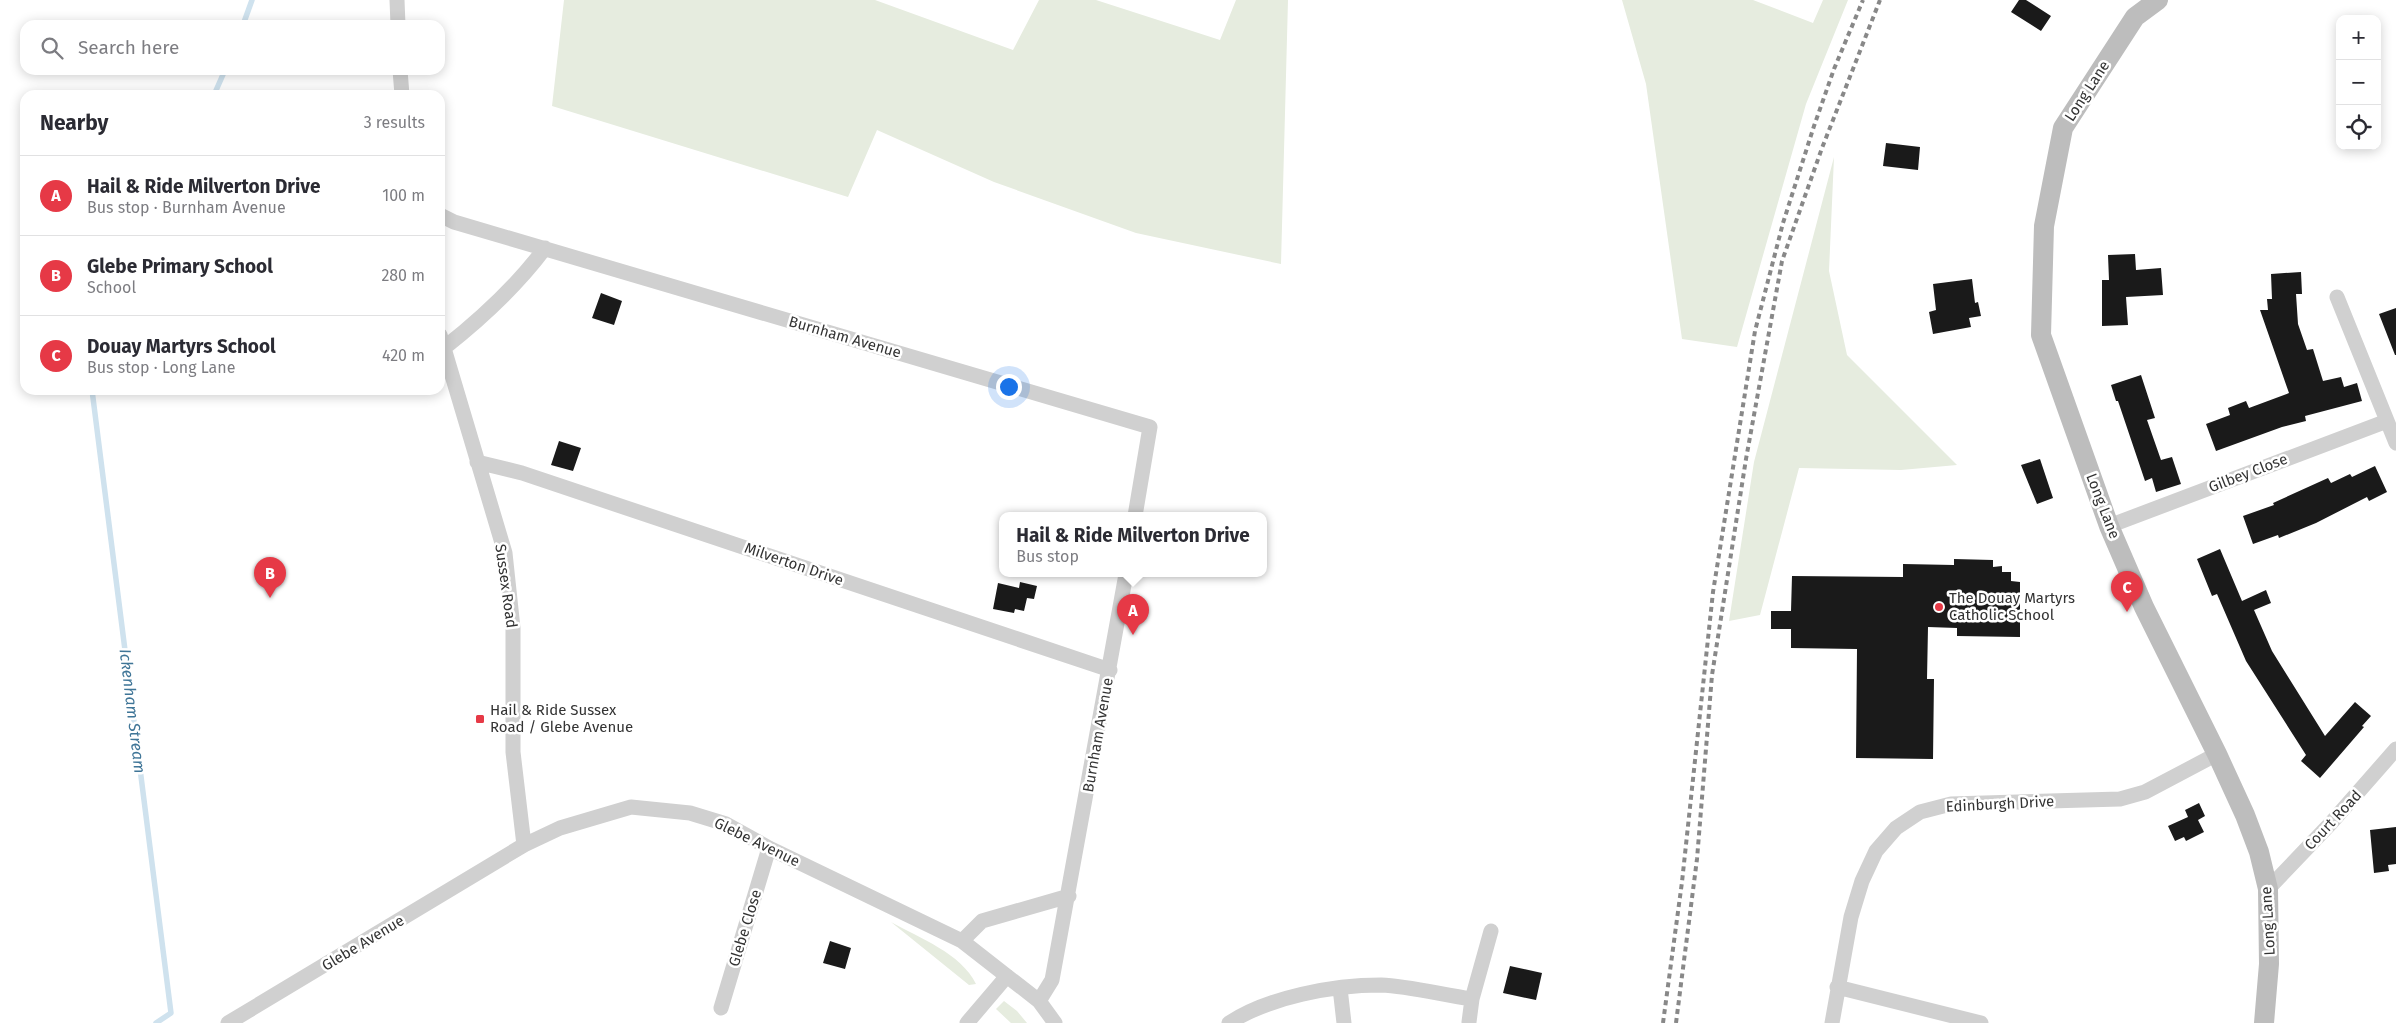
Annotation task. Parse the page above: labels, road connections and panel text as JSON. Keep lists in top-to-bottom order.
{
  "streets": {
    "main road": ["Long Lane"],
    "street": [
      "Burnham Avenue",
      "Gilbey Close",
      "Milverton Drive",
      "Sussex Road",
      "Edinburgh Drive",
      "Court Road",
      "Glebe Avenue",
      "Glebe Close"
    ]
  },
  "crossings": [
    ["Long Lane", "Gilbey Close"],
    ["Long Lane", "Edinburgh Drive"],
    ["Long Lane", "Court Road"],
    ["Burnham Avenue", "Milverton Drive"],
    ["Burnham Avenue", "Glebe Avenue"],
    ["Milverton Drive", "Sussex Road"],
    ["Sussex Road", "Glebe Avenue"],
    ["Glebe Avenue", "Glebe Close"]
  ],
  "water": ["Ickenham Stream"],
  "places": {
    "other": ["The Douay Martyrs Catholic School"],
    "transit": ["Hail & Ride Sussex Road / Glebe Avenue"]
  },
  "page": {
    "map_buttons": ["+", "−"],
    "search": "Search here",
    "heading": ["Nearby", "3 results"],
    "list": [
      {
        "mark": "A",
        "name": "Hail & Ride Milverton Drive",
        "note": "Bus stop · Burnham Avenue",
        "value": "100 m"
      },
      {
        "mark": "B",
        "name": "Glebe Primary School",
        "note": "School",
        "value": "280 m"
      },
      {
        "mark": "C",
        "name": "Douay Martyrs School",
        "note": "Bus stop · Long Lane",
        "value": "420 m"
      }
    ],
    "popup": ["Hail & Ride Milverton Drive", "Bus stop"],
    "pins": ["B", "C", "A"]
  }
}
